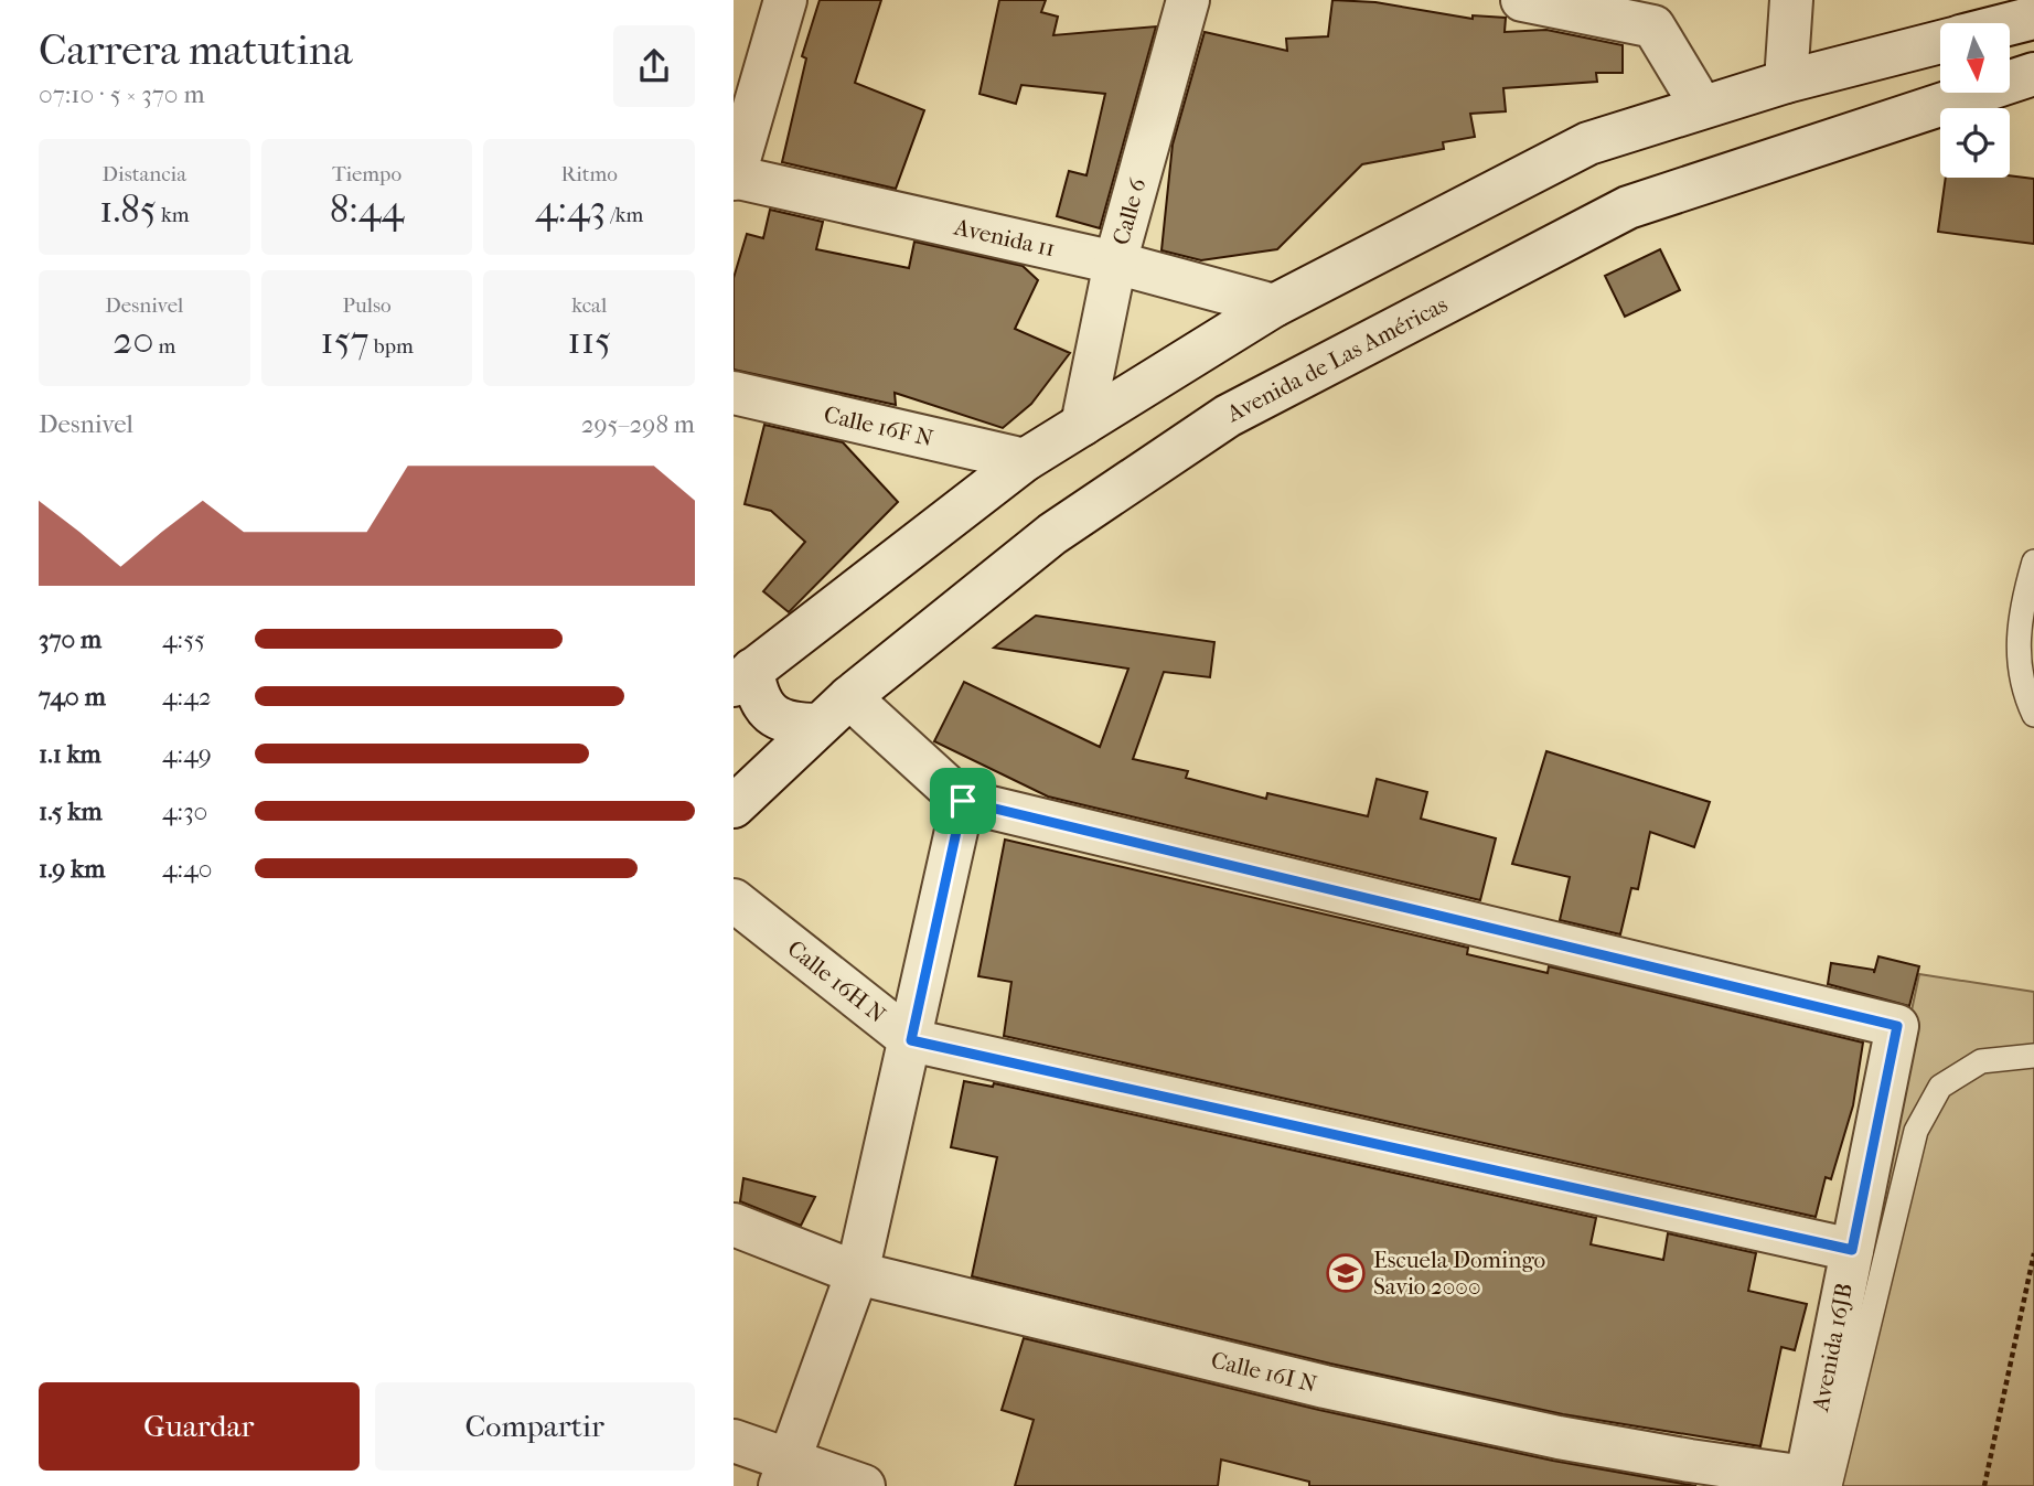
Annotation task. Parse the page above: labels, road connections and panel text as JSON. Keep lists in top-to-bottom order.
{
  "streets": {
    "street": [
      "Calle 6",
      "Avenida 11",
      "Avenida de Las Américas",
      "Calle 16F N",
      "Calle 16H N",
      "Avenida 16JB",
      "Calle 16I N"
    ]
  },
  "crossings": [
    ["Calle 6", "Avenida 11"],
    ["Calle 16H N", "Avenida 16JB"],
    ["Avenida 16JB", "Calle 16I N"]
  ],
  "places": {
    "school or university": ["Escuela Domingo Savio 2000"]
  },
  "north": "bottom",
  "page": {
    "heading": ["Carrera matutina", "07:10 · 5 × 370 m"],
    "stats": [
      ["Distancia", "1.85 km"],
      ["Tiempo", "8:44"],
      ["Ritmo", "4:43 /km"],
      ["Desnivel", "20 m"],
      ["Pulso", "157 bpm"],
      ["kcal", "115"]
    ],
    "chart": ["Desnivel", "295–298 m"],
    "list": [
      {
        "name": "370 m",
        "note": "4:55"
      },
      {
        "name": "740 m",
        "note": "4:42"
      },
      {
        "name": "1.1 km",
        "note": "4:49"
      },
      {
        "name": "1.5 km",
        "note": "4:30"
      },
      {
        "name": "1.9 km",
        "note": "4:40"
      }
    ],
    "buttons": ["Guardar", "Compartir"]
  }
}
